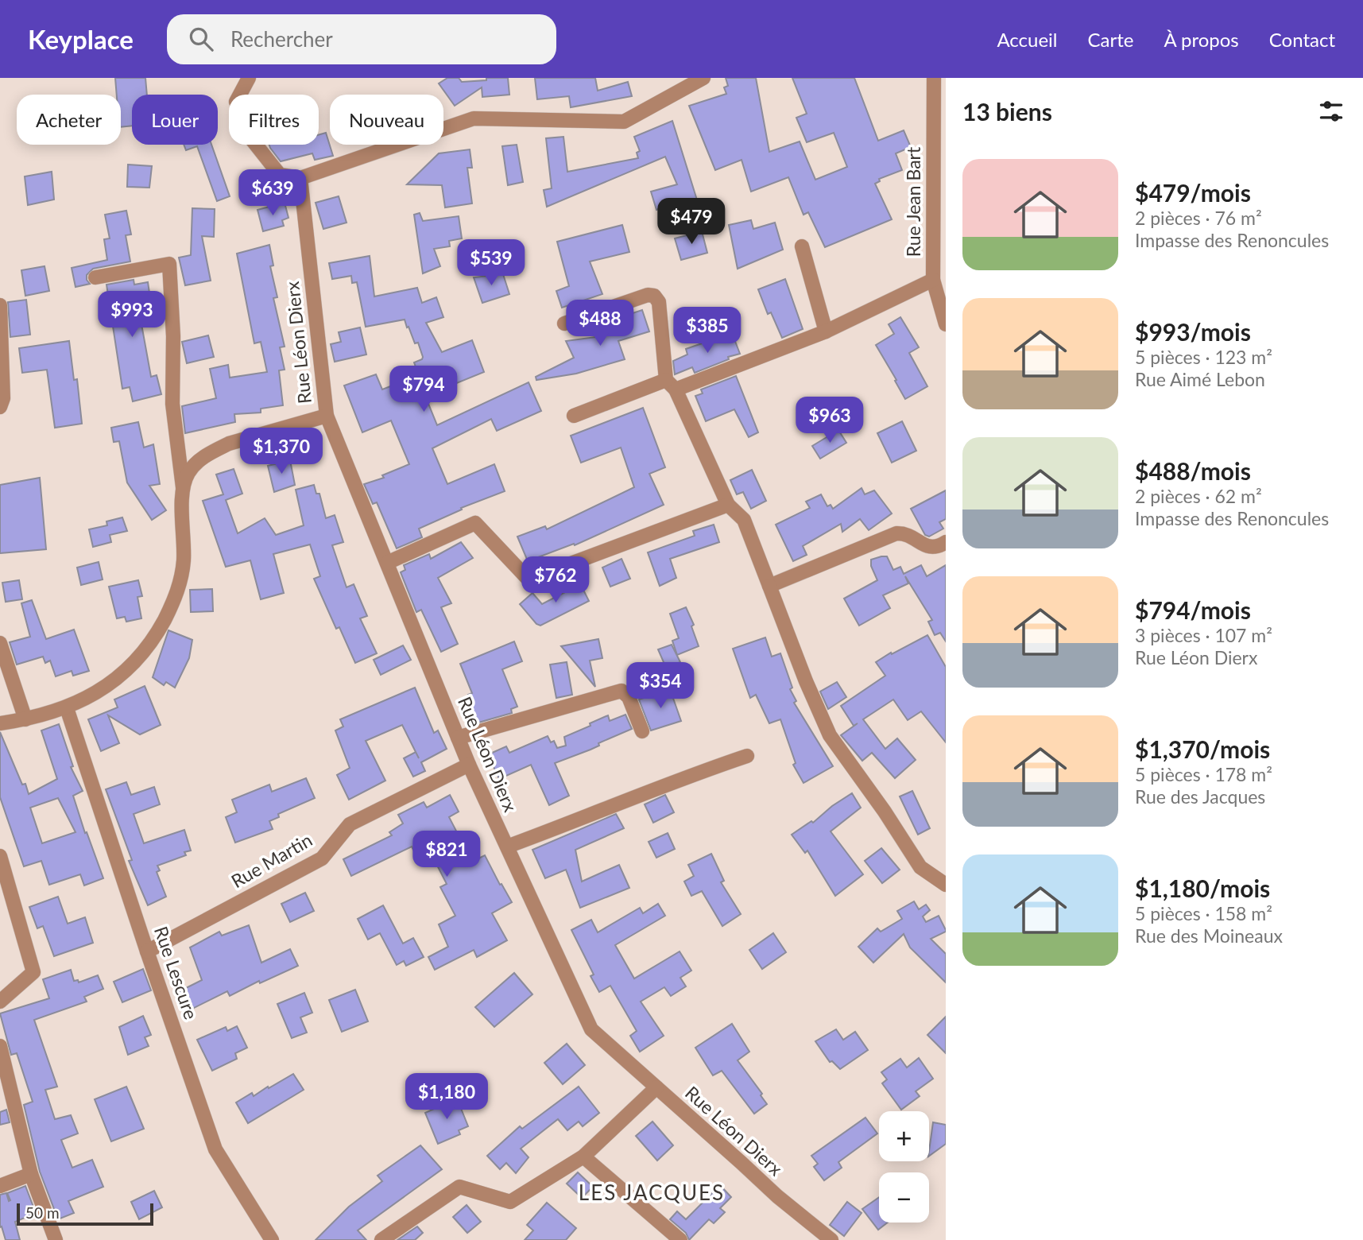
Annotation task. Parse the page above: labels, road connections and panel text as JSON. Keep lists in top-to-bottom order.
{
  "streets": {
    "street": [
      "Rue Jean Bart",
      "Rue Léon Dierx",
      "Rue Martin",
      "Rue Lescure"
    ]
  },
  "crossings": [
    ["Rue Léon Dierx", "Rue Martin"],
    ["Rue Martin", "Rue Lescure"]
  ],
  "districts": ["LES JACQUES"],
  "scale_bar": "50 m",
  "page": {
    "header": "Keyplace",
    "search": "Rechercher",
    "nav": [
      "Accueil",
      "Carte",
      "À propos",
      "Contact"
    ],
    "heading": "13 biens",
    "chip": [
      "Acheter",
      "Louer",
      "Filtres",
      "Nouveau"
    ],
    "list": [
      {
        "name": "$479/mois",
        "note": "2 pièces · 76 m² · Impasse des Renoncules"
      },
      {
        "name": "$993/mois",
        "note": "5 pièces · 123 m² · Rue Aimé Lebon"
      },
      {
        "name": "$488/mois",
        "note": "2 pièces · 62 m² · Impasse des Renoncules"
      },
      {
        "name": "$794/mois",
        "note": "3 pièces · 107 m² · Rue Léon Dierx"
      },
      {
        "name": "$1,370/mois",
        "note": "5 pièces · 178 m² · Rue des Jacques"
      },
      {
        "name": "$1,180/mois",
        "note": "5 pièces · 158 m² · Rue des Moineaux"
      }
    ],
    "price": [
      "$639",
      "$479",
      "$539",
      "$993",
      "$488",
      "$385",
      "$794",
      "$963",
      "$1,370",
      "$762",
      "$354",
      "$821",
      "$1,180"
    ],
    "map_buttons": ["+", "−"],
    "scale": "50 m"
  }
}
